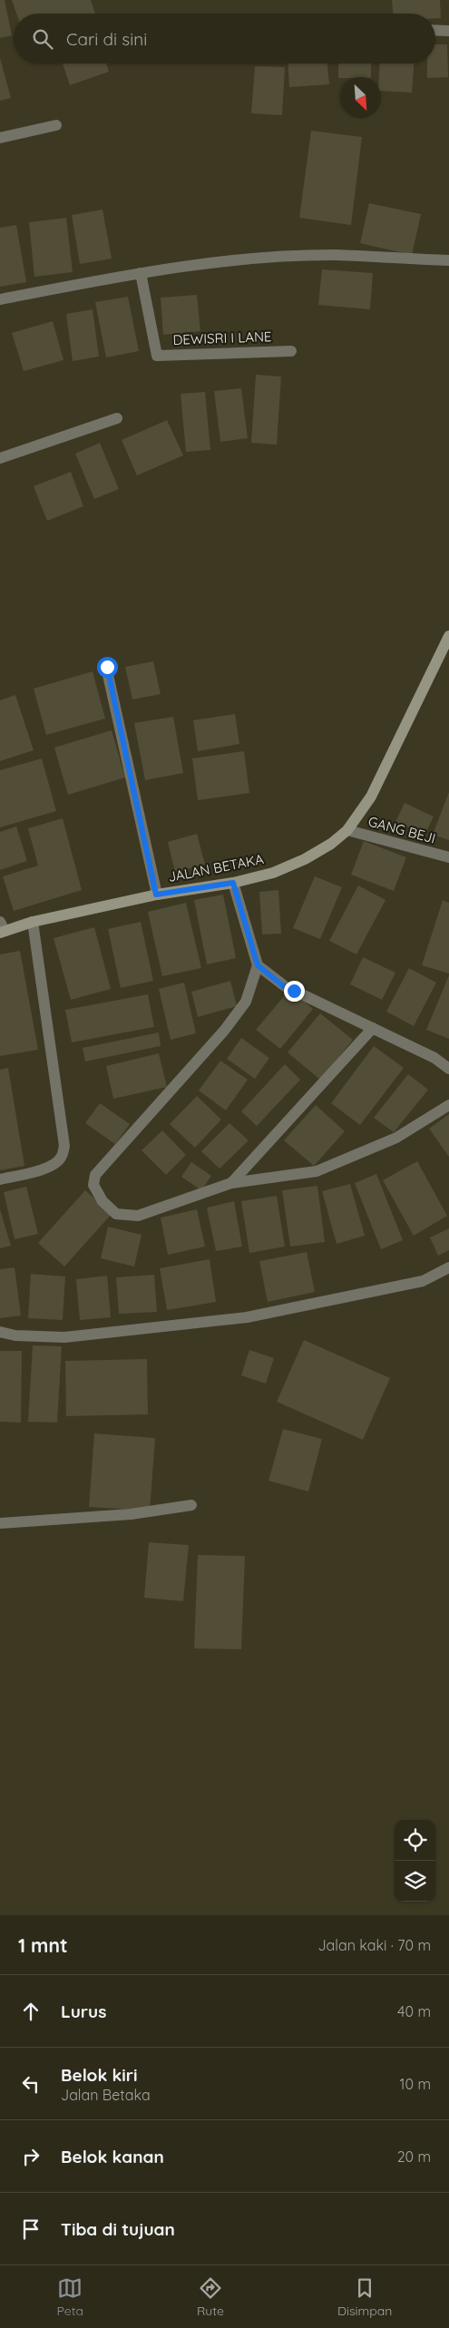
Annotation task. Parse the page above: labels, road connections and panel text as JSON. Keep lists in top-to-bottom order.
{
  "streets": {
    "street": ["DEWISRI I LANE", "GANG BEJI", "JALAN BETAKA"]
  },
  "crossings": [
    ["GANG BEJI", "JALAN BETAKA"]
  ],
  "north": "bottom right",
  "page": {
    "search": "Cari di sini",
    "heading": ["1 mnt", "Jalan kaki · 70 m"],
    "list": [
      ["Lurus", "40 m"],
      ["Belok kiri", "Jalan Betaka", "10 m"],
      ["Belok kanan", "20 m"],
      "Tiba di tujuan"
    ],
    "nav": ["Peta", "Rute", "Disimpan"]
  }
}
